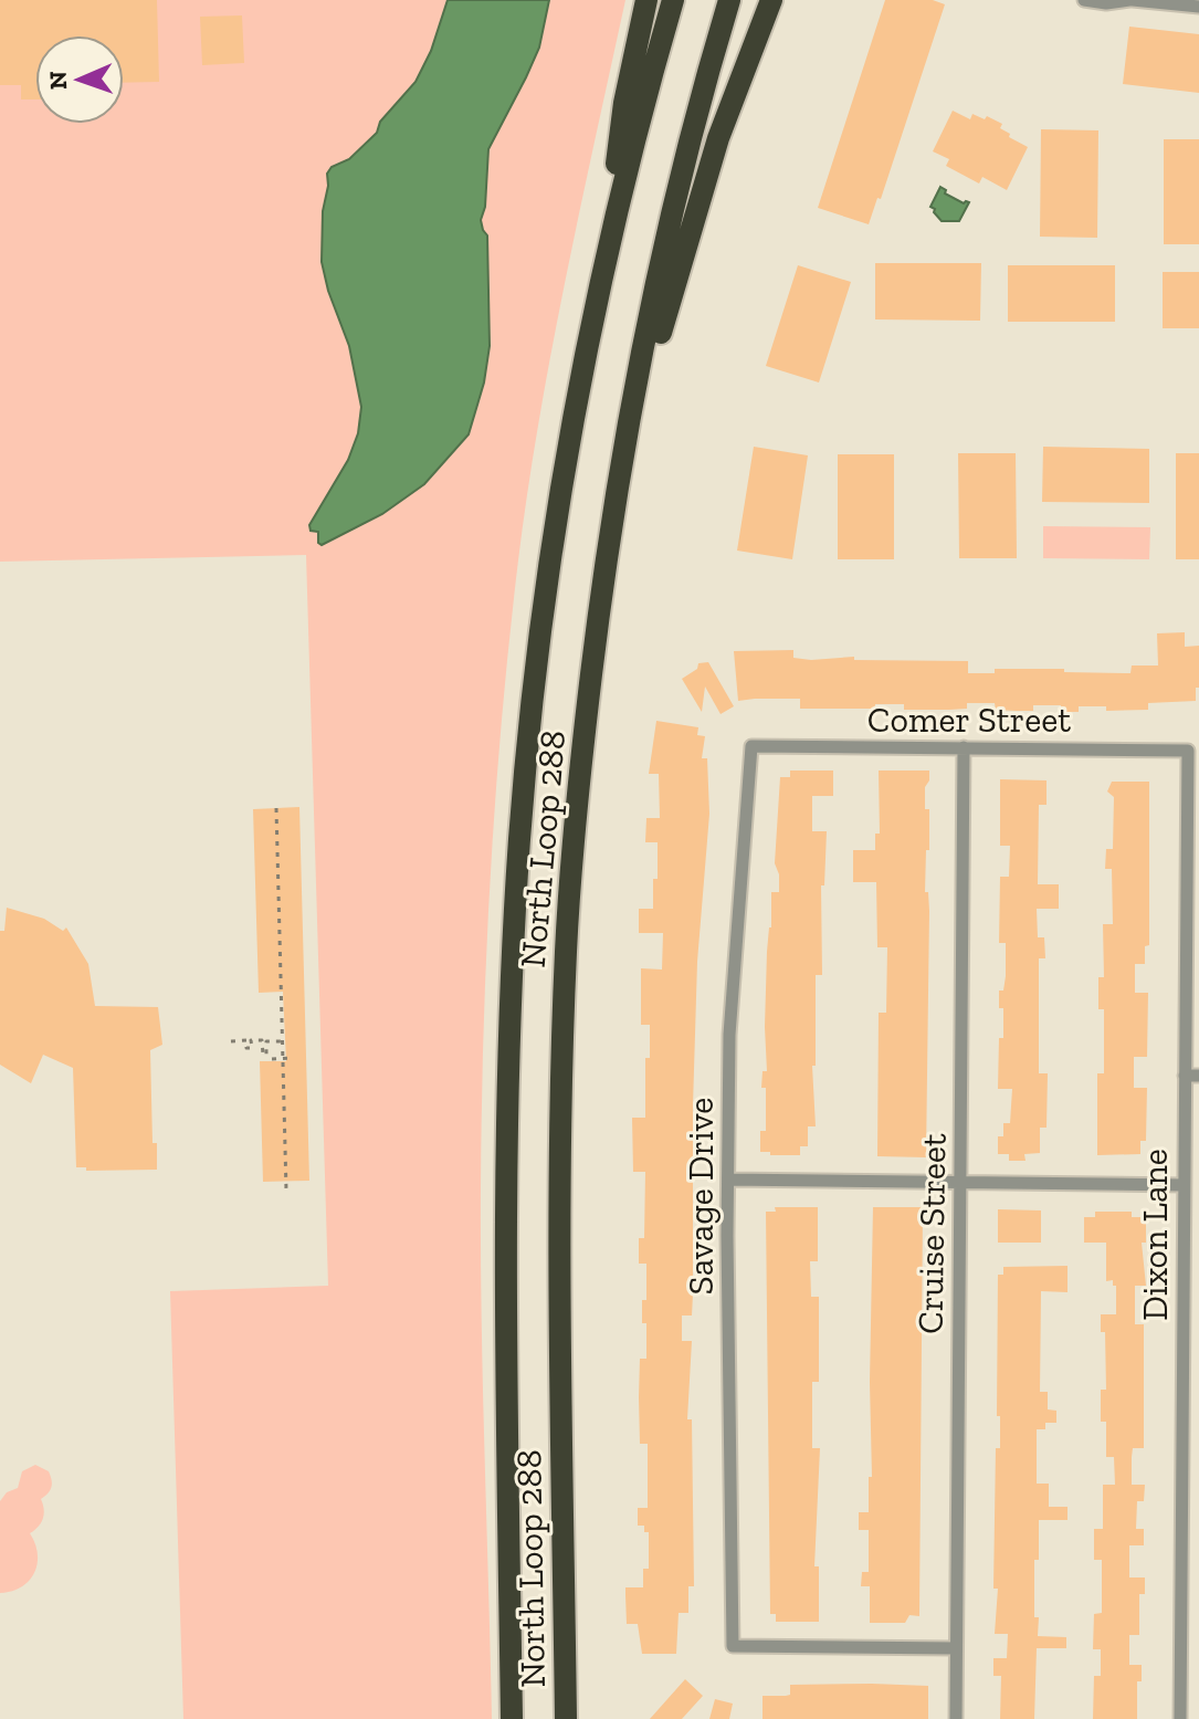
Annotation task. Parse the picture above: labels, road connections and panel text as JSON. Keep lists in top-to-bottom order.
{
  "streets": {
    "highway": ["North Loop 288"],
    "street": [
      "Comer Street",
      "Savage Drive",
      "Cruise Street",
      "Dixon Lane"
    ]
  },
  "crossings": [
    ["Comer Street", "Savage Drive"],
    ["Comer Street", "Cruise Street"],
    ["Comer Street", "Dixon Lane"],
    ["Savage Drive", "Cruise Street"]
  ],
  "north": "left"
}
